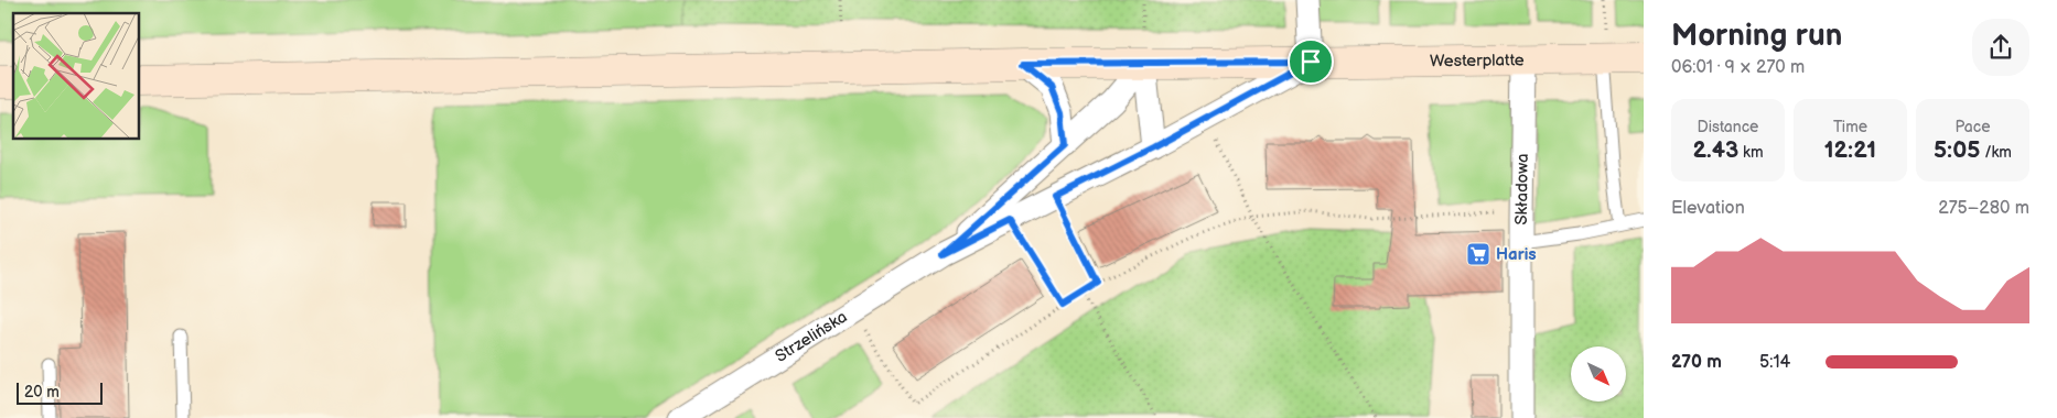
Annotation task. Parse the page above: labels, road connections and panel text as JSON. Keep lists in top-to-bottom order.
{
  "streets": {
    "main road": ["Westerplatte"],
    "street": ["Składowa", "Strzelińska"]
  },
  "crossings": [
    ["Westerplatte", "Składowa"],
    ["Westerplatte", "Strzelińska"]
  ],
  "places": {
    "supermarket": ["Haris"]
  },
  "scale_bar": "20 m",
  "north": "bottom right",
  "page": {
    "heading": ["Morning run", "06:01 · 9 × 270 m"],
    "stats": [
      ["Distance", "2.43 km"],
      ["Time", "12:21"],
      ["Pace", "5:05 /km"]
    ],
    "chart": ["Elevation", "275–280 m"],
    "list": [
      {
        "name": "270 m",
        "note": "5:14"
      }
    ],
    "scale": "20 m"
  }
}
